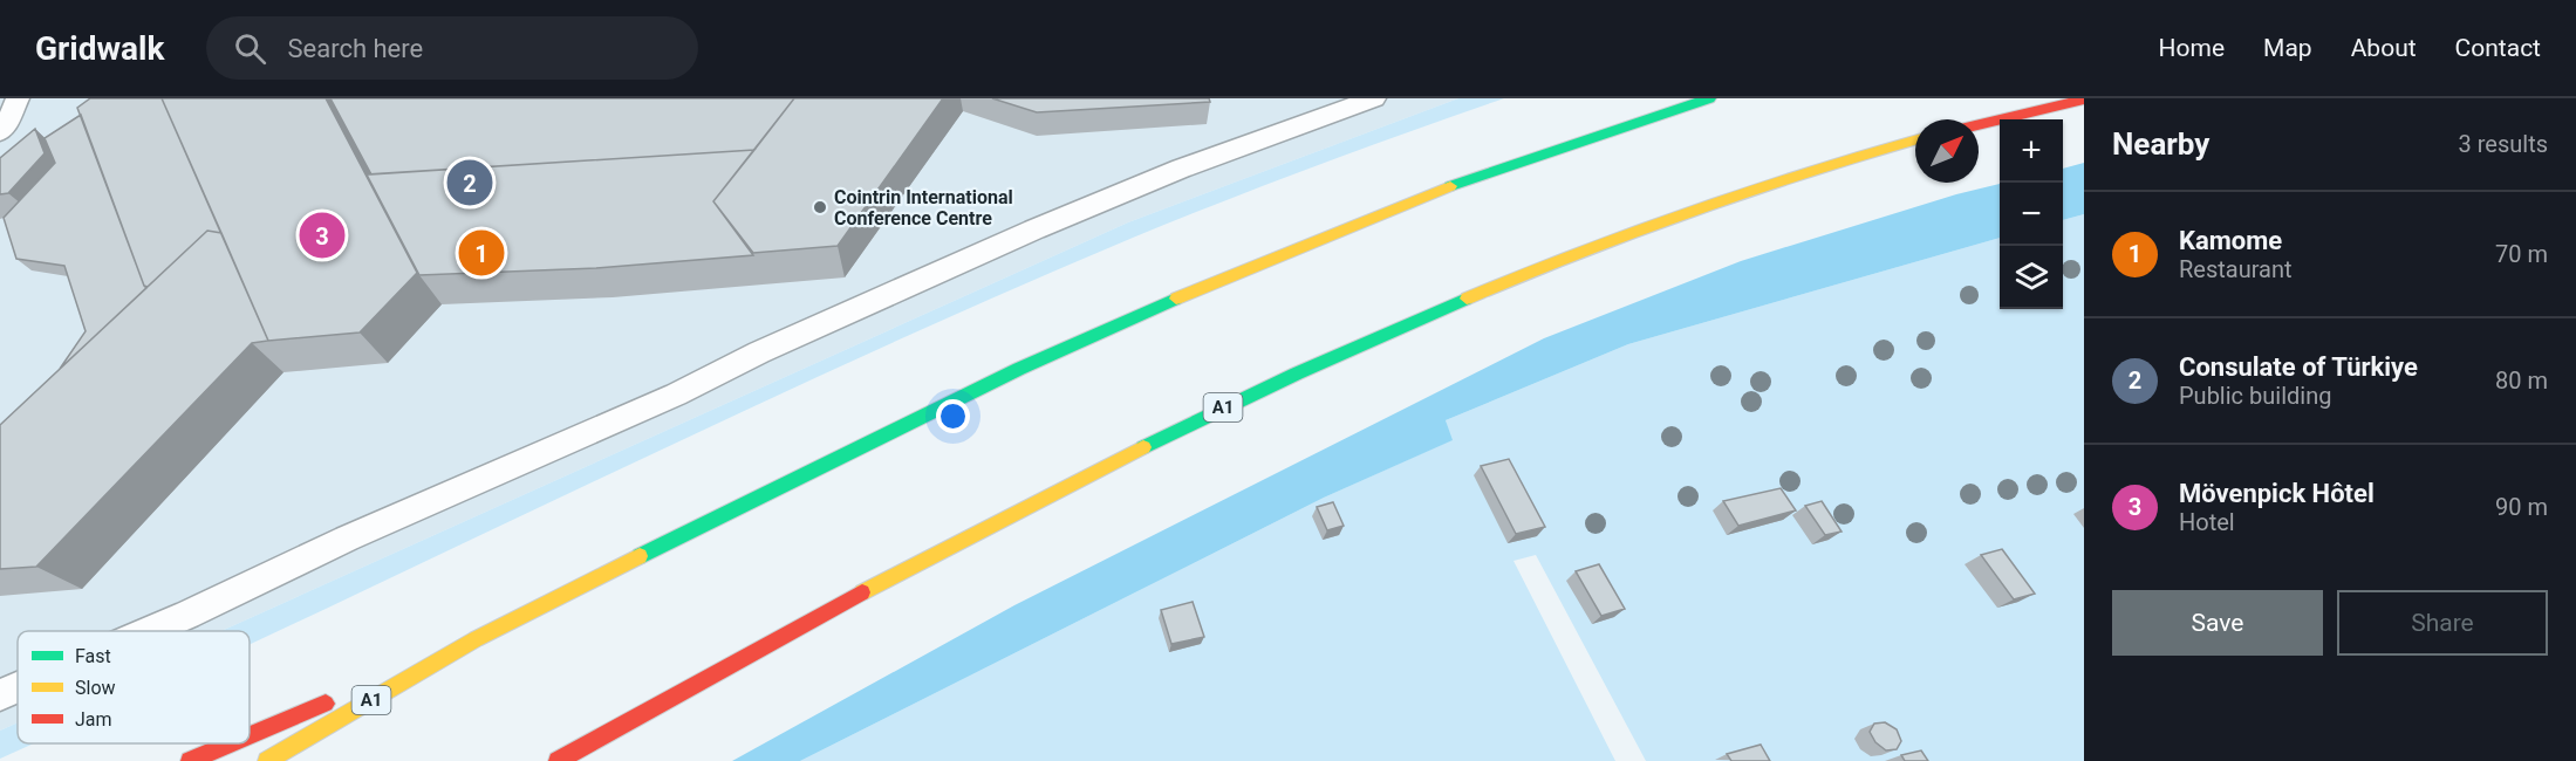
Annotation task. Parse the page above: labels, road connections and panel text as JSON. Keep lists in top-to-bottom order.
{
  "streets": {
    "highway": ["A1"]
  },
  "places": ["Cointrin International Conference Centre"],
  "legend": ["Fast", "Slow", "Jam"],
  "north": "top right",
  "page": {
    "header": "Gridwalk",
    "search": "Search here",
    "nav": [
      "Home",
      "Map",
      "About",
      "Contact"
    ],
    "heading": ["Nearby", "3 results"],
    "map_buttons": ["+", "−"],
    "pins": ["2", "3", "1"],
    "list": [
      {
        "mark": "1",
        "name": "Kamome",
        "note": "Restaurant",
        "value": "70 m"
      },
      {
        "mark": "2",
        "name": "Consulate of Türkiye",
        "note": "Public building",
        "value": "80 m"
      },
      {
        "mark": "3",
        "name": "Mövenpick Hôtel",
        "note": "Hotel",
        "value": "90 m"
      }
    ],
    "buttons": ["Save", "Share"]
  }
}
